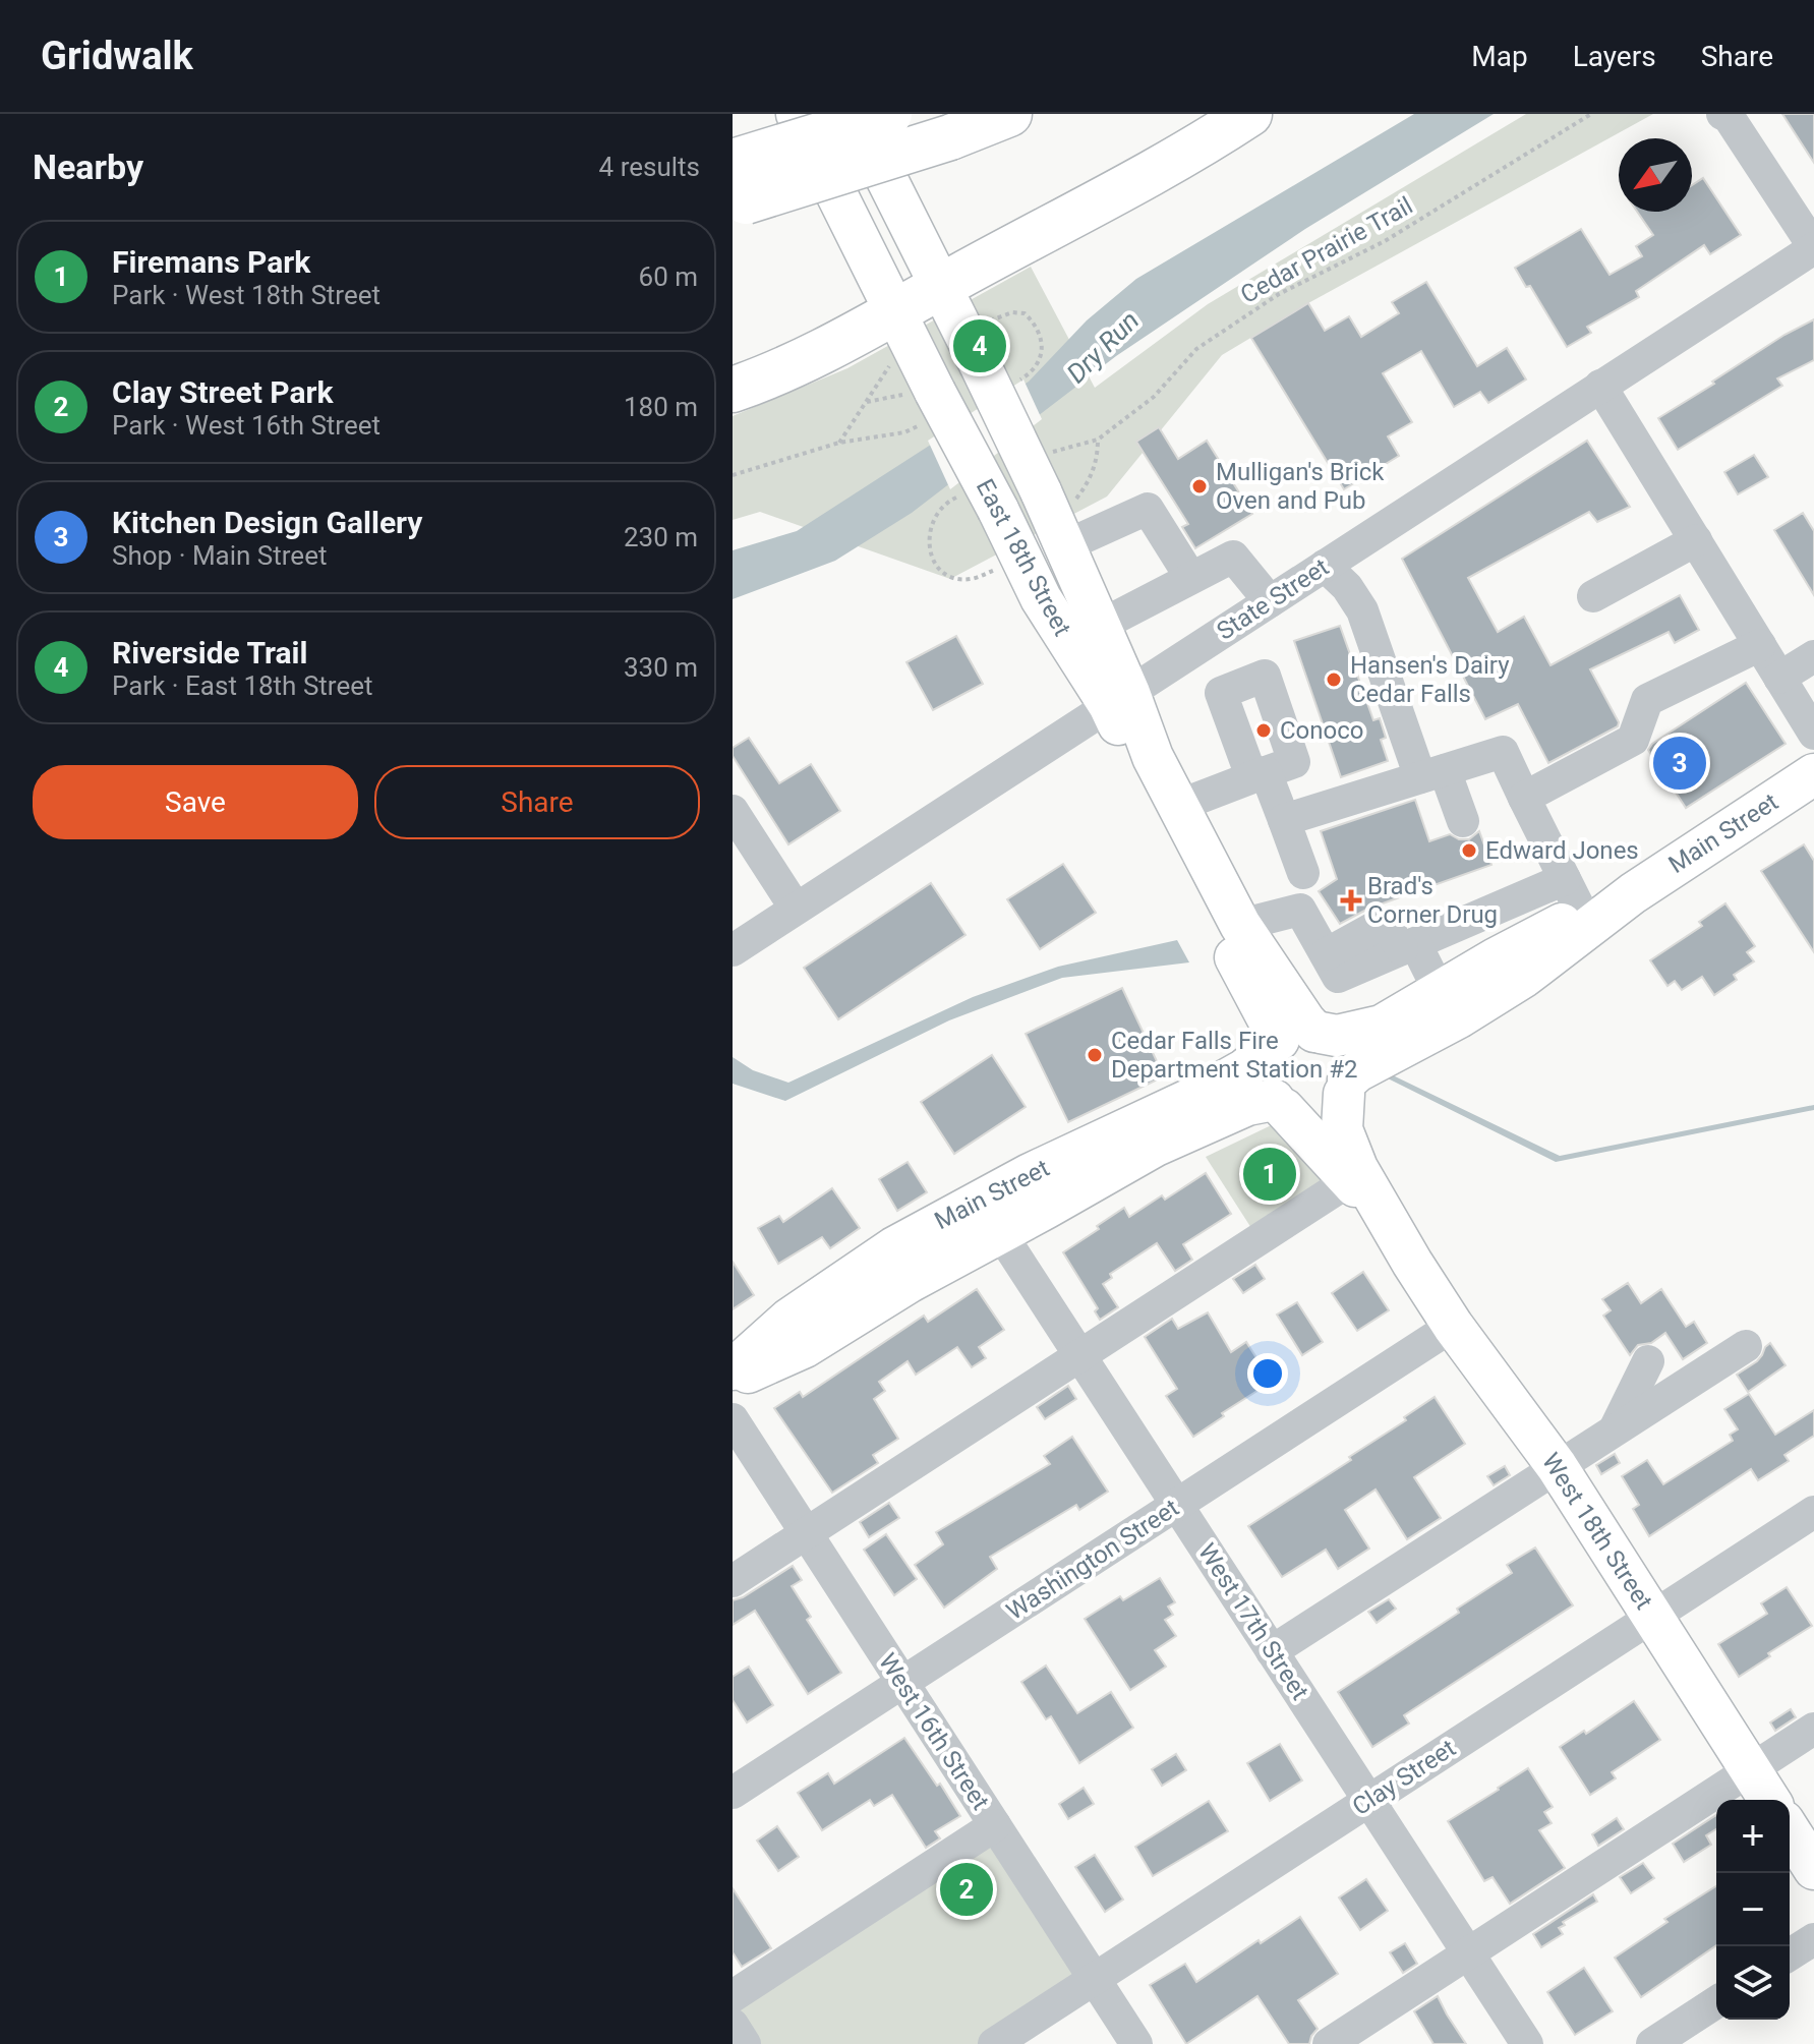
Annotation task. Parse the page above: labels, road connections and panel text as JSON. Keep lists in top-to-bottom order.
{
  "streets": {
    "main road": ["East 18th Street", "Main Street", "West 18th Street"],
    "street": [
      "State Street",
      "Washington Street",
      "West 17th Street",
      "West 16th Street",
      "Clay Street"
    ],
    "path": ["Cedar Prairie Trail"]
  },
  "crossings": [
    ["Cedar Prairie Trail", "East 18th Street"],
    ["East 18th Street", "State Street"],
    ["East 18th Street", "Main Street"],
    ["East 18th Street", "West 18th Street"],
    ["Main Street", "West 18th Street"],
    ["Main Street", "West 17th Street"],
    ["West 18th Street", "Washington Street"],
    ["West 18th Street", "Clay Street"],
    ["Washington Street", "West 17th Street"],
    ["Washington Street", "West 16th Street"],
    ["West 17th Street", "Clay Street"],
    ["West 16th Street", "Clay Street"]
  ],
  "water": ["Dry Run"],
  "places": {
    "other": [
      "Mulligan's Brick Oven and Pub",
      "Hansen's Dairy Cedar Falls",
      "Conoco",
      "Edward Jones",
      "Cedar Falls Fire Department Station #2"
    ],
    "health": ["Brad's Corner Drug"]
  },
  "north": "bottom left",
  "page": {
    "header": "Gridwalk",
    "nav": ["Map", "Layers", "Share"],
    "heading": ["Nearby", "4 results"],
    "list": [
      {
        "mark": "1",
        "name": "Firemans Park",
        "note": "Park · West 18th Street",
        "value": "60 m"
      },
      {
        "mark": "2",
        "name": "Clay Street Park",
        "note": "Park · West 16th Street",
        "value": "180 m"
      },
      {
        "mark": "3",
        "name": "Kitchen Design Gallery",
        "note": "Shop · Main Street",
        "value": "230 m"
      },
      {
        "mark": "4",
        "name": "Riverside Trail",
        "note": "Park · East 18th Street",
        "value": "330 m"
      }
    ],
    "pins": [
      "4",
      "3",
      "1",
      "2"
    ],
    "buttons": ["Save", "Share"],
    "map_buttons": ["+", "−"]
  }
}
